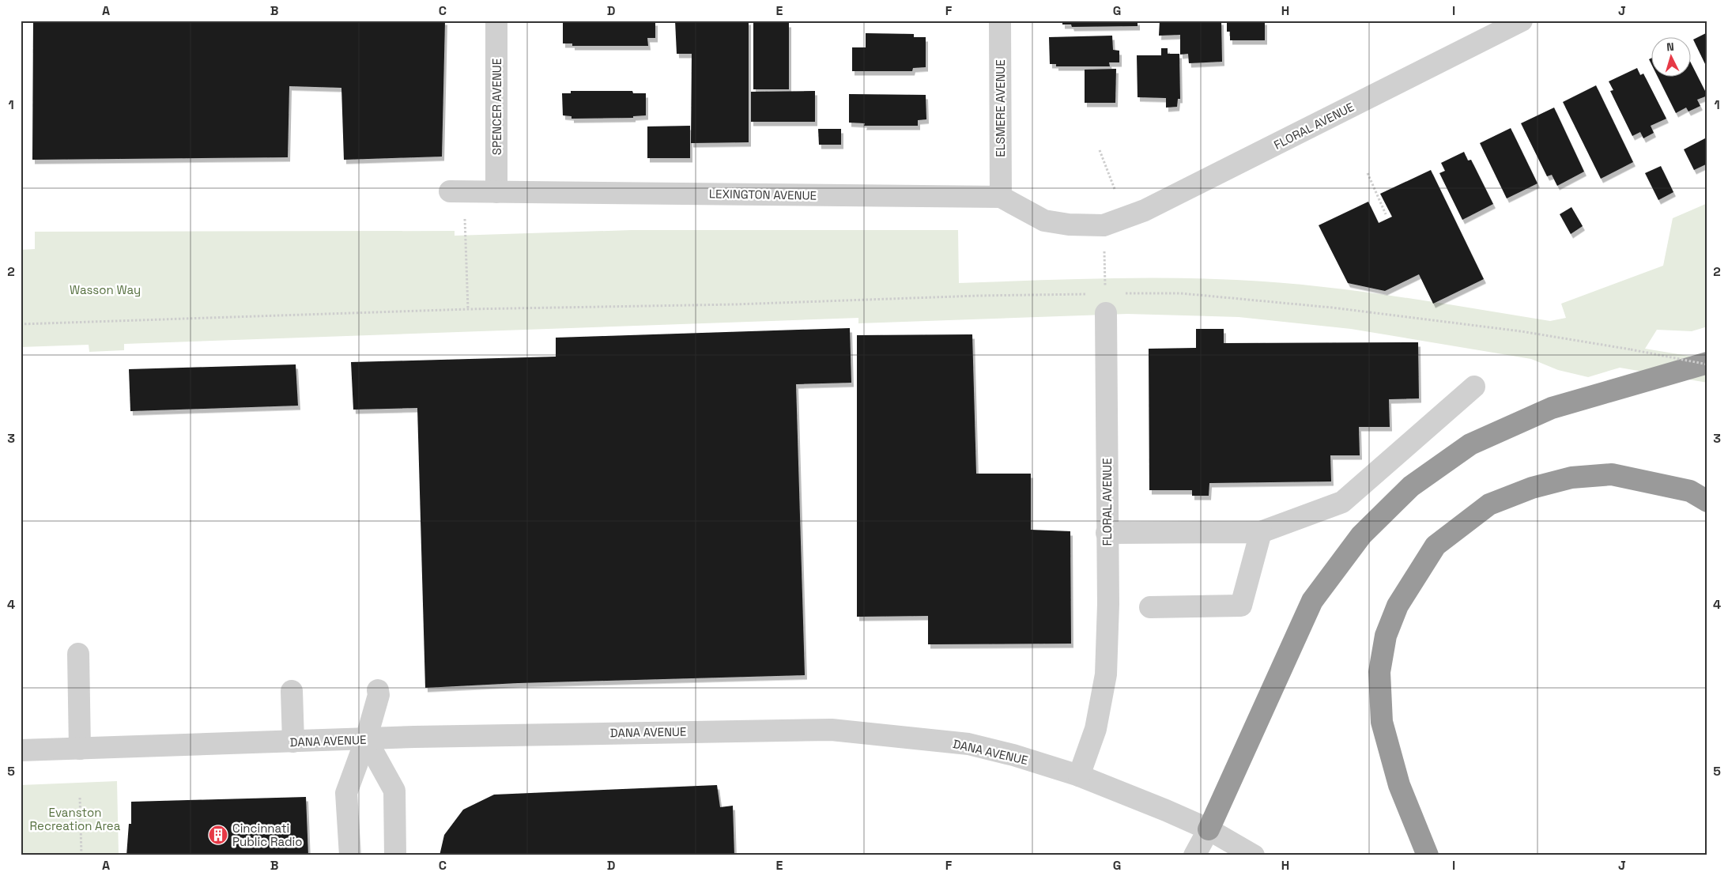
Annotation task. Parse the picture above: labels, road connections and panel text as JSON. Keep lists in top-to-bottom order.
{
  "streets": {
    "street": [
      "SPENCER AVENUE",
      "ELSMERE AVENUE",
      "FLORAL AVENUE",
      "LEXINGTON AVENUE",
      "DANA AVENUE"
    ]
  },
  "crossings": [
    ["SPENCER AVENUE", "LEXINGTON AVENUE"],
    ["ELSMERE AVENUE", "LEXINGTON AVENUE"],
    ["FLORAL AVENUE", "LEXINGTON AVENUE"],
    ["FLORAL AVENUE", "DANA AVENUE"]
  ],
  "parks": ["Wasson Way", "Evanston Recreation Area"],
  "places": {
    "building": ["Cincinnati Public Radio"]
  },
  "north": "top",
  "grid": {
    "columns": [
      "A",
      "B",
      "C",
      "D",
      "E",
      "F",
      "G",
      "H",
      "I",
      "J"
    ],
    "rows": [
      "1",
      "2",
      "3",
      "4",
      "5"
    ]
  }
}
